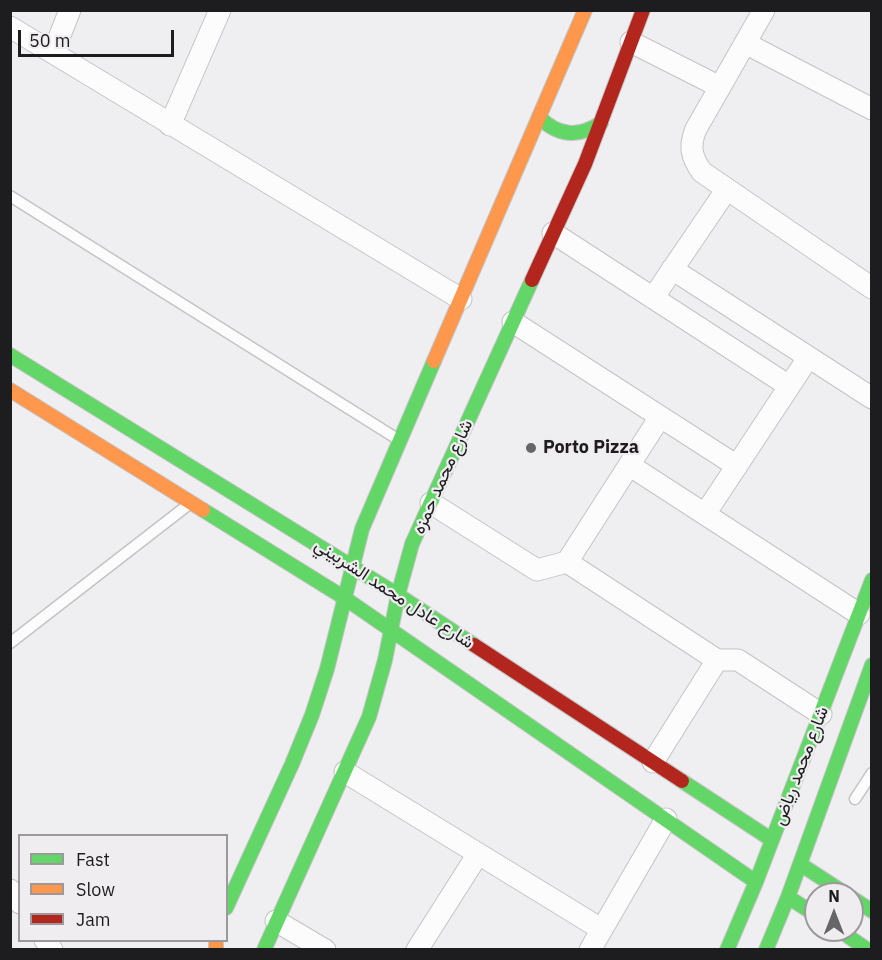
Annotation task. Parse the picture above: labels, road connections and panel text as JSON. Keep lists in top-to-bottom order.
{
  "streets": {
    "street": ["شارع محمد حمزه", "شارع عادل محمد الشربيني", "شارع محمد رياض"]
  },
  "crossings": [
    ["شارع محمد حمزه", "شارع عادل محمد الشربيني"],
    ["شارع عادل محمد الشربيني", "شارع محمد رياض"]
  ],
  "places": ["Porto Pizza"],
  "legend": ["Fast", "Slow", "Jam"],
  "scale_bar": "50 m",
  "north": "top"
}
